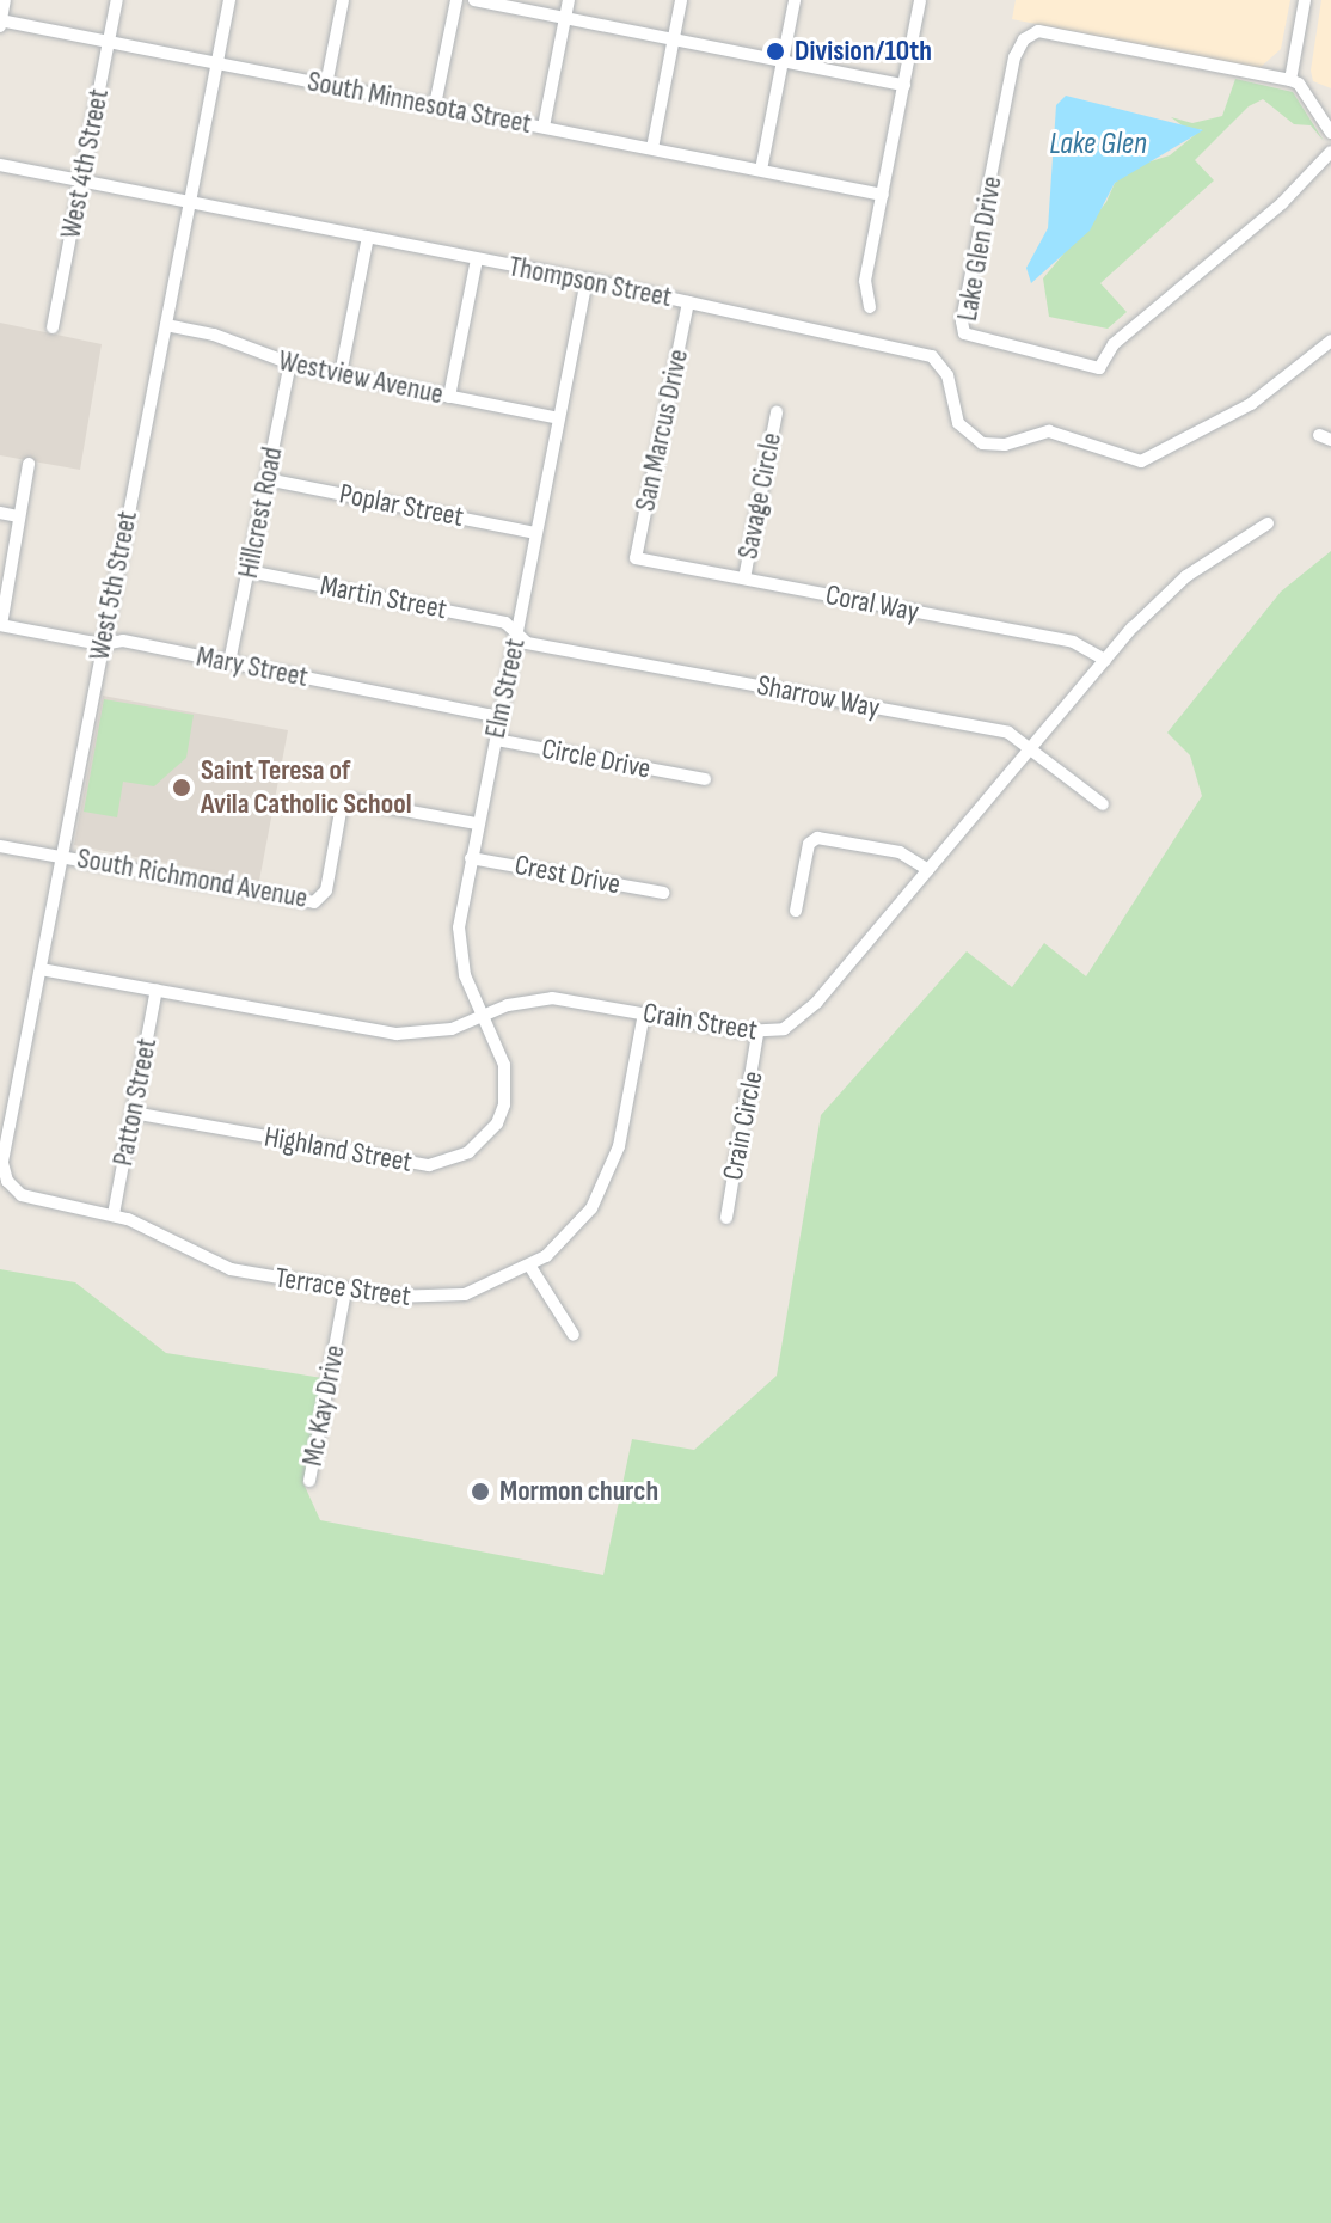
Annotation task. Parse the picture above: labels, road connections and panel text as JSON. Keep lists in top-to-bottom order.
{
  "streets": {
    "street": [
      "South Minnesota Street",
      "West 4th Street",
      "Lake Glen Drive",
      "Thompson Street",
      "Westview Avenue",
      "San Marcus Drive",
      "Savage Circle",
      "Poplar Street",
      "Hillcrest Road",
      "West 5th Street",
      "Martin Street",
      "Coral Way",
      "Mary Street",
      "Elm Street",
      "Sharrow Way",
      "Circle Drive",
      "Crest Drive",
      "South Richmond Avenue",
      "Crain Street",
      "Patton Street",
      "Crain Circle",
      "Highland Street",
      "Terrace Street",
      "Mc Kay Drive"
    ]
  },
  "crossings": [
    ["South Minnesota Street", "West 4th Street"],
    ["South Minnesota Street", "West 5th Street"],
    ["West 4th Street", "Thompson Street"],
    ["Thompson Street", "San Marcus Drive"],
    ["Thompson Street", "West 5th Street"],
    ["Thompson Street", "Elm Street"],
    ["Westview Avenue", "Hillcrest Road"],
    ["Westview Avenue", "West 5th Street"],
    ["Westview Avenue", "Elm Street"],
    ["San Marcus Drive", "Coral Way"],
    ["Savage Circle", "Coral Way"],
    ["Poplar Street", "Hillcrest Road"],
    ["Poplar Street", "Elm Street"],
    ["Hillcrest Road", "Martin Street"],
    ["Hillcrest Road", "Mary Street"],
    ["West 5th Street", "Mary Street"],
    ["West 5th Street", "South Richmond Avenue"],
    ["West 5th Street", "Crain Street"],
    ["West 5th Street", "Terrace Street"],
    ["Martin Street", "Elm Street"],
    ["Martin Street", "Sharrow Way"],
    ["Coral Way", "Crain Street"],
    ["Mary Street", "Elm Street"],
    ["Mary Street", "Circle Drive"],
    ["Elm Street", "Sharrow Way"],
    ["Elm Street", "Circle Drive"],
    ["Elm Street", "Crest Drive"],
    ["Elm Street", "South Richmond Avenue"],
    ["Elm Street", "Crain Street"],
    ["Elm Street", "Highland Street"],
    ["Sharrow Way", "Crain Street"],
    ["Crain Street", "Patton Street"],
    ["Crain Street", "Crain Circle"],
    ["Crain Street", "Terrace Street"],
    ["Patton Street", "Highland Street"],
    ["Patton Street", "Terrace Street"],
    ["Terrace Street", "Mc Kay Drive"]
  ],
  "water": ["Lake Glen"],
  "places": ["Division/10th", "Saint Teresa of Avila Catholic School", "Mormon church"]
}
